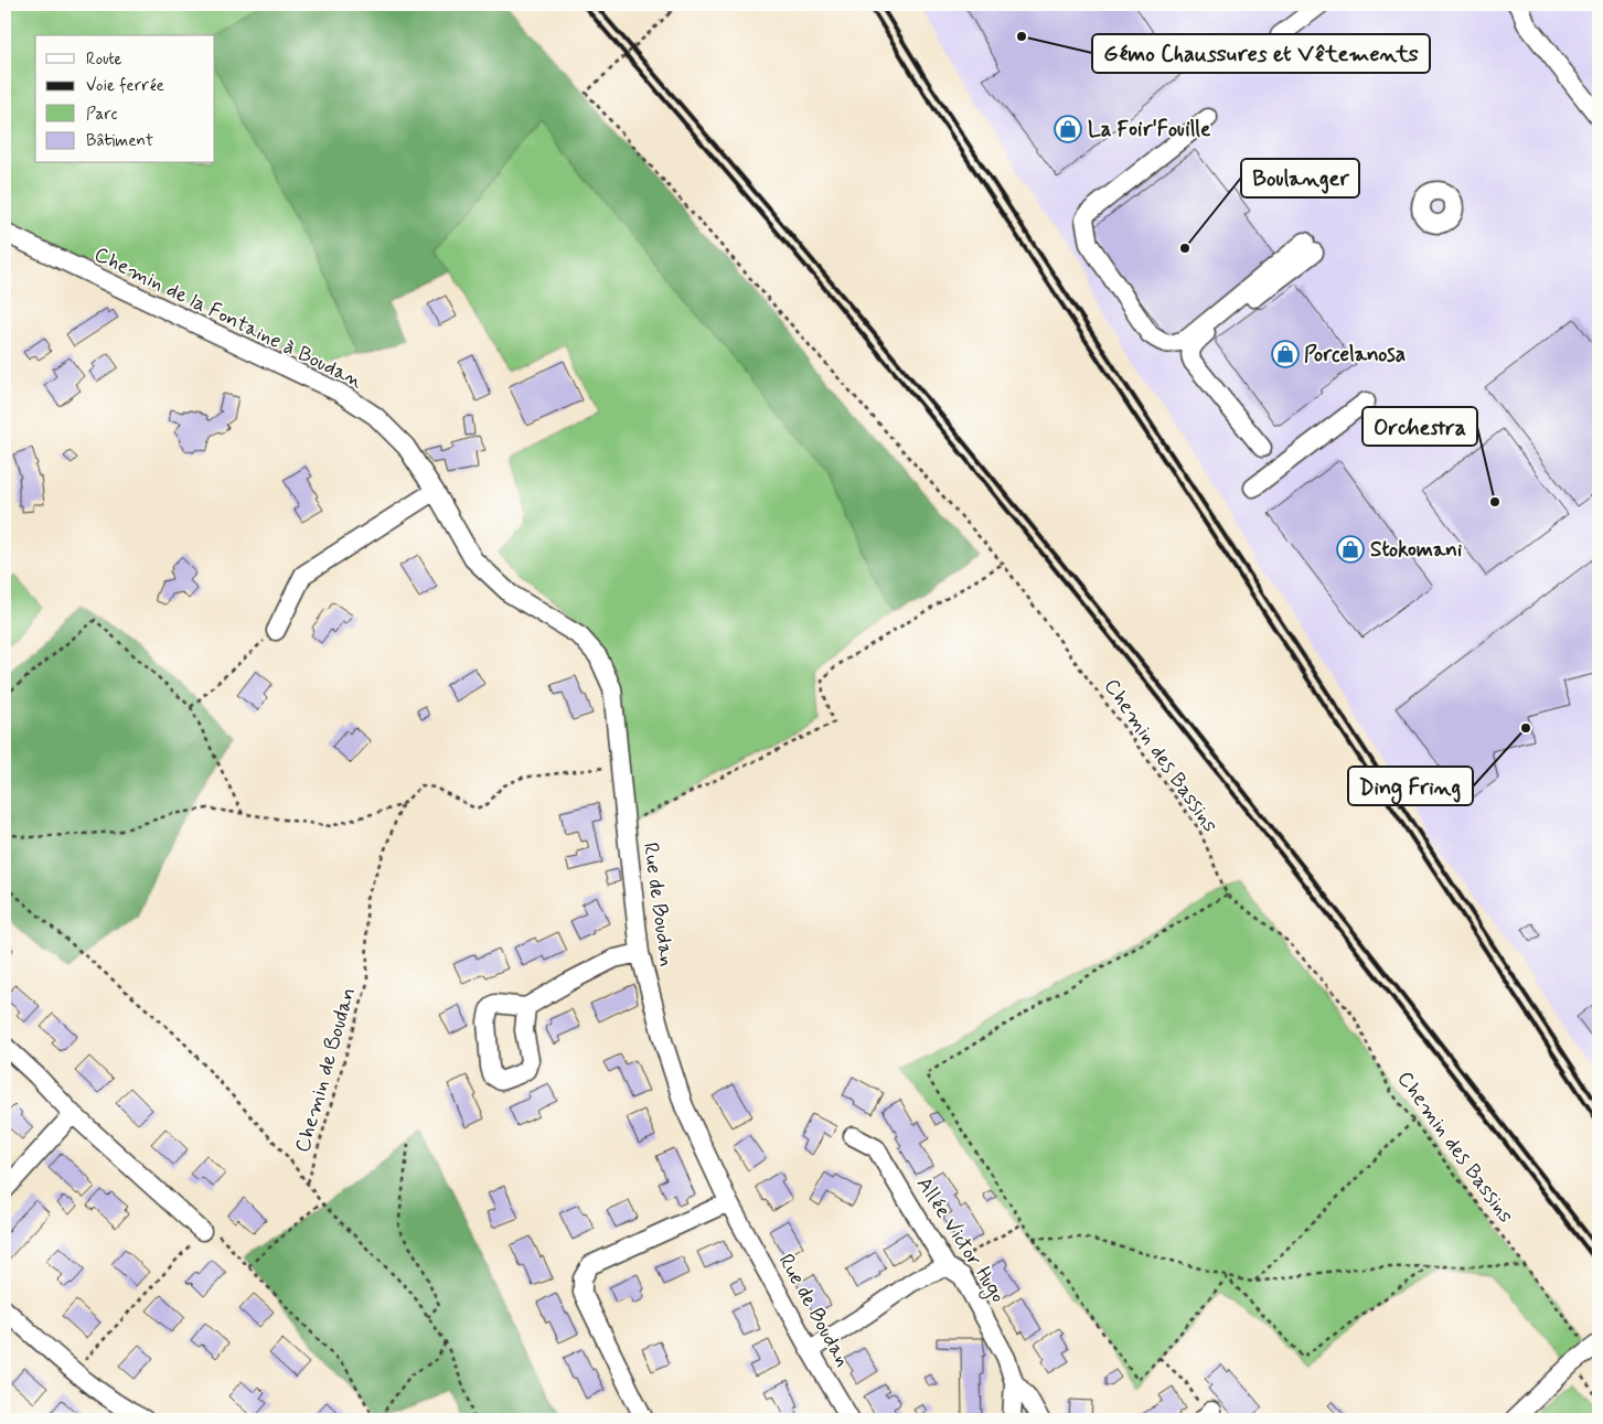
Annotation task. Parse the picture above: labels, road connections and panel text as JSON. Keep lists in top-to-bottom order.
{
  "streets": {
    "street": ["Chemin de la Fontaine à Boudan", "Rue de Boudan", "Allée Victor Hugo"],
    "path": ["Chemin des Bassins", "Chemin de Boudan"]
  },
  "crossings": [
    ["Chemin de la Fontaine à Boudan", "Rue de Boudan"],
    ["Rue de Boudan", "Chemin de Boudan"]
  ],
  "places": {
    "other": [
      "Gémo Chaussures et Vêtements",
      "Boulanger",
      "Orchestra",
      "Ding Fring"
    ],
    "shop": ["La Foir'Fouille", "Porcelanosa", "Stokomani"]
  },
  "legend": [
    "Route",
    "Voie ferrée",
    "Parc",
    "Bâtiment"
  ]
}
